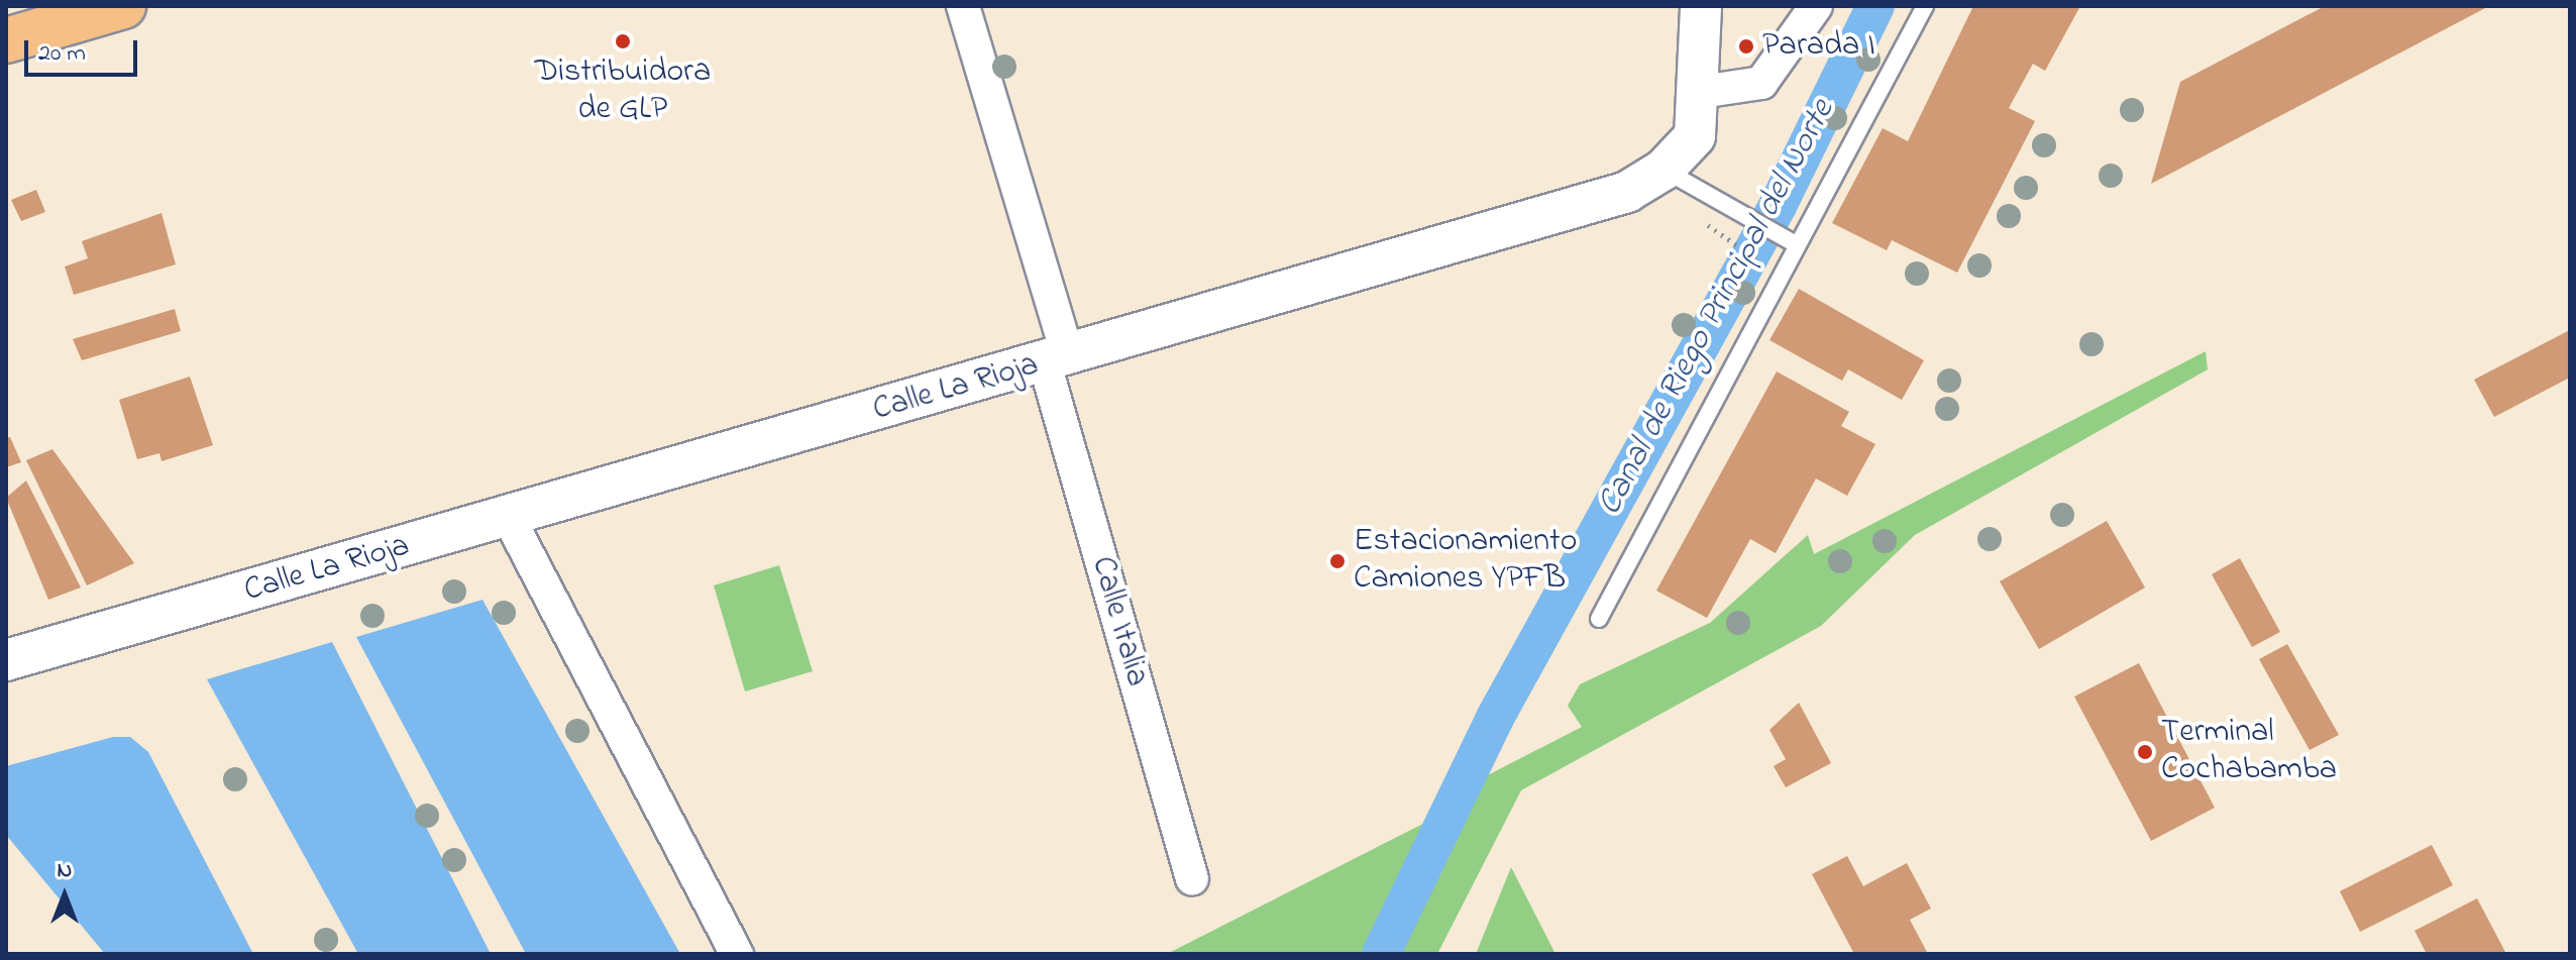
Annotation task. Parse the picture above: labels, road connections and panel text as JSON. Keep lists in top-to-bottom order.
{
  "streets": {
    "street": ["Calle La Rioja", "Calle Italia"]
  },
  "crossings": [
    ["Calle La Rioja", "Calle Italia"]
  ],
  "water": ["Canal de Riego Principal del Norte"],
  "places": [
    "Distribuidora de GLP",
    "Parada I",
    "Estacionamiento Camiones YPFB",
    "Terminal Cochabamba"
  ],
  "scale_bar": "20 m",
  "north": "top"
}
